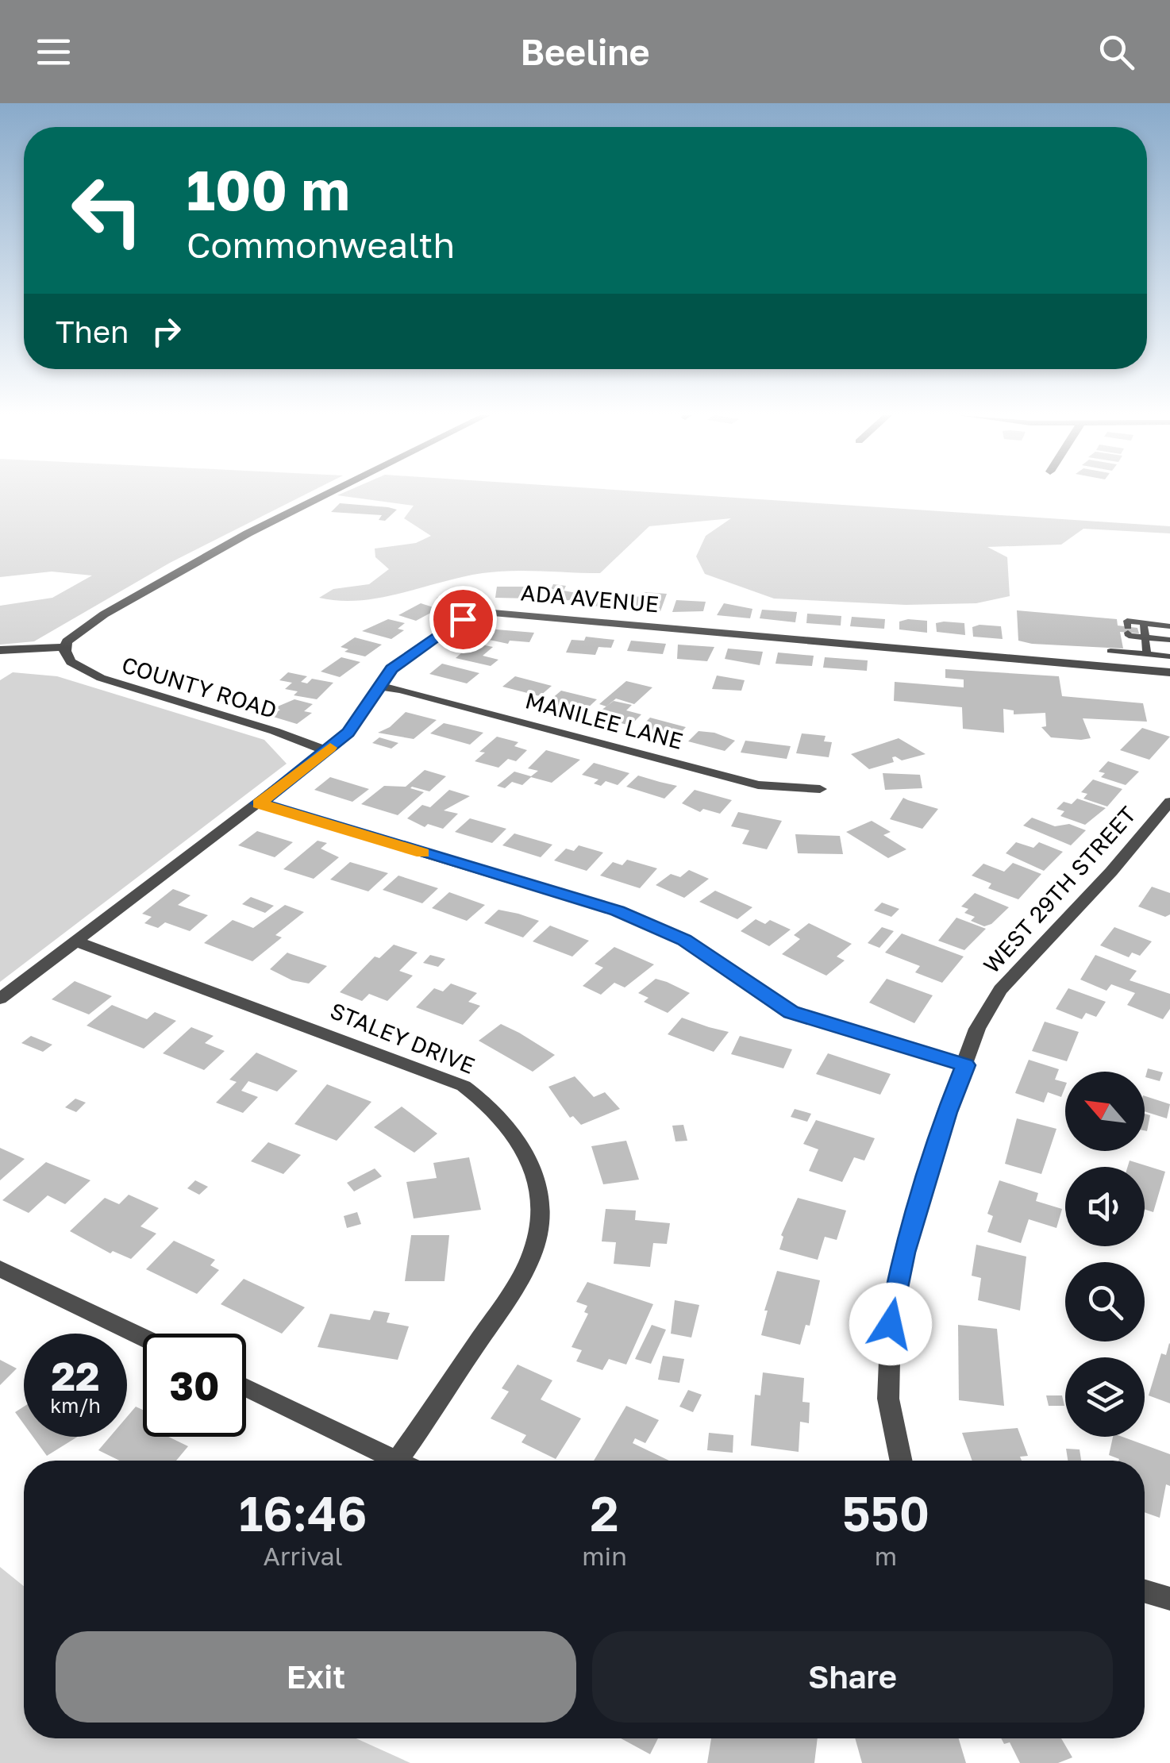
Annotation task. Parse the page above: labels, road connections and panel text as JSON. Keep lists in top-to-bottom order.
{
  "streets": {
    "street": [
      "ADA AVENUE",
      "COUNTY ROAD",
      "MANILEE LANE",
      "WEST 29TH STREET",
      "STALEY DRIVE"
    ]
  },
  "crossings": [
    ["ADA AVENUE", "COUNTY ROAD"],
    ["ADA AVENUE", "MANILEE LANE"],
    ["ADA AVENUE", "STALEY DRIVE"]
  ],
  "north": "top left",
  "page": {
    "header": "Beeline",
    "turn": ["100 m", "Commonwealth"],
    "then": "Then",
    "speed": "22 km/h",
    "limit": "30",
    "eta": [
      "16:46",
      "Arrival",
      "2",
      "min",
      "550",
      "m"
    ],
    "buttons": ["Exit", "Share"]
  }
}
